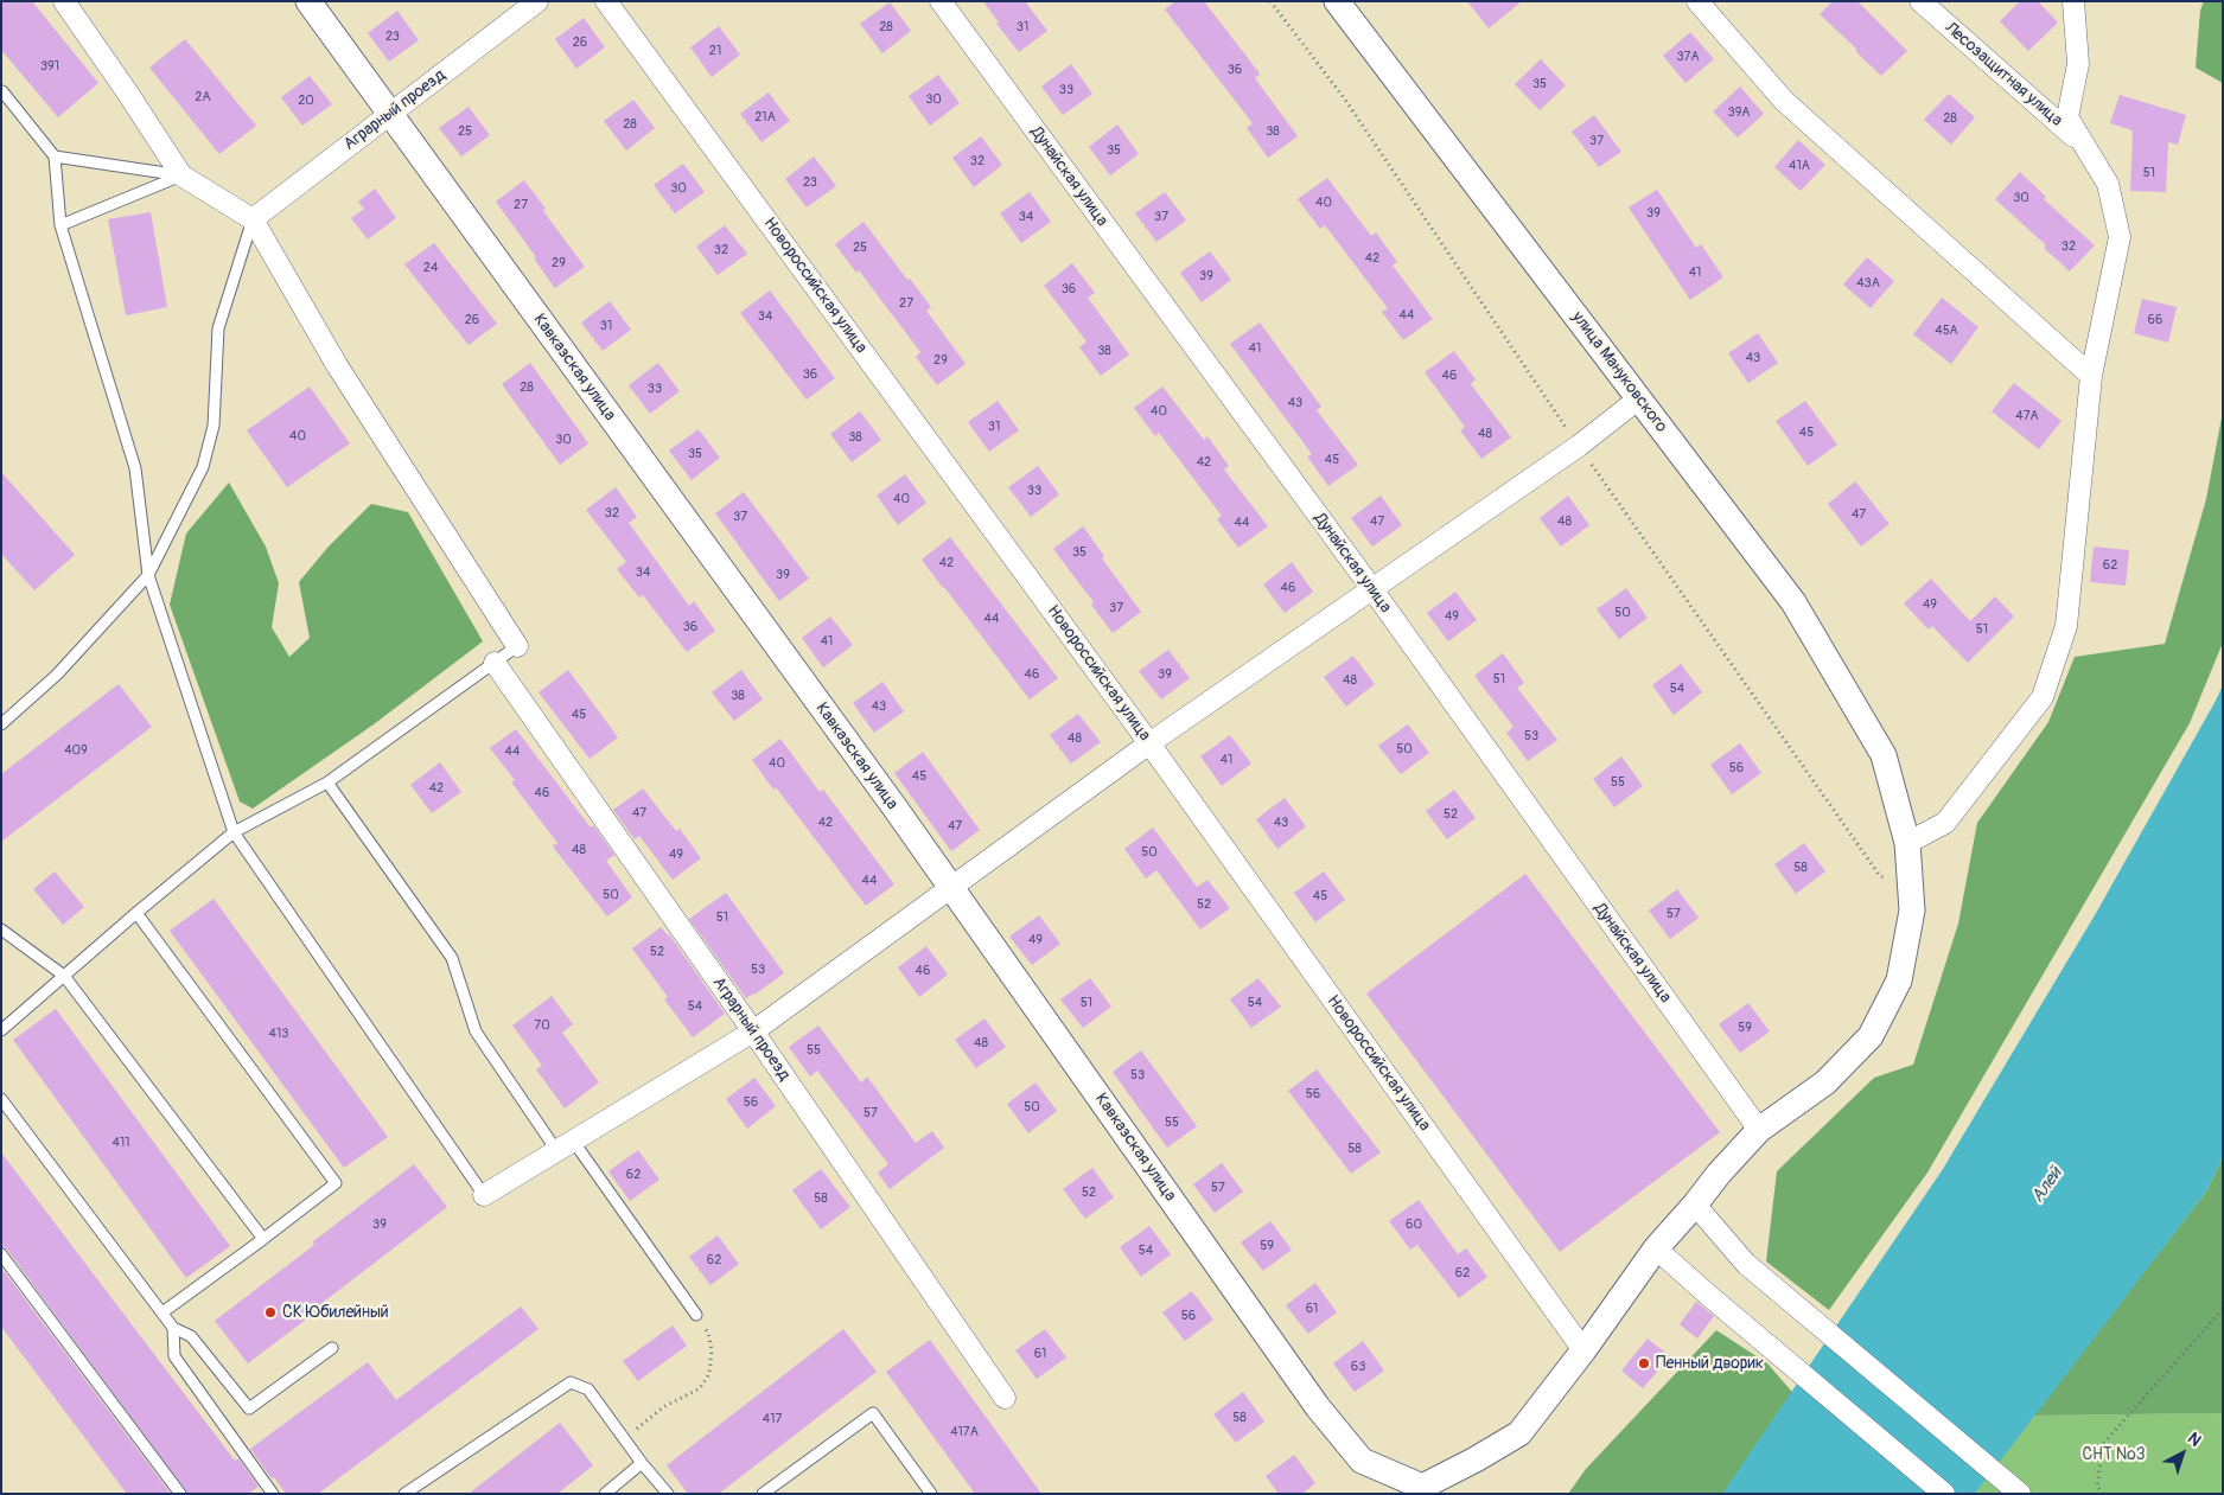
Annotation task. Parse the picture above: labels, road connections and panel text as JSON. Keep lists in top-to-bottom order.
{
  "streets": {
    "street": [
      "Лесозащитная улица",
      "Аграрный проезд",
      "Дунайская улица",
      "Новороссийская улица",
      "Кавказская улица",
      "улица Мануковского"
    ]
  },
  "crossings": [
    ["Аграрный проезд", "Кавказская улица"],
    ["Дунайская улица", "улица Мануковского"],
    ["Новороссийская улица", "улица Мануковского"],
    ["Кавказская улица", "улица Мануковского"]
  ],
  "water": ["Алей"],
  "parks": ["СНТ №3"],
  "places": ["СК Юбилейный", "Пенный дворик"],
  "house_numbers": [
    "28",
    "31",
    "23",
    "26",
    "21",
    "37А",
    "391",
    "36",
    "35",
    "33",
    "2А",
    "30",
    "20",
    "39А",
    "21А",
    "28",
    "28",
    "25",
    "38",
    "37",
    "35",
    "32",
    "41А",
    "51",
    "23",
    "30",
    "30",
    "40",
    "27",
    "39",
    "34",
    "37",
    "32",
    "25",
    "32",
    "42",
    "29",
    "24",
    "41",
    "39",
    "43А",
    "36",
    "27",
    "44",
    "34",
    "26",
    "66",
    "31",
    "45А",
    "41",
    "38",
    "43",
    "29",
    "36",
    "46",
    "28",
    "33",
    "43",
    "40",
    "47А",
    "31",
    "45",
    "48",
    "40",
    "38",
    "30",
    "35",
    "45",
    "42",
    "33",
    "40",
    "32",
    "47",
    "37",
    "47",
    "48",
    "44",
    "35",
    "42",
    "62",
    "34",
    "39",
    "46",
    "49",
    "37",
    "50",
    "49",
    "44",
    "36",
    "51",
    "41",
    "46",
    "39",
    "51",
    "48",
    "54",
    "38",
    "43",
    "45",
    "53",
    "48",
    "50",
    "409",
    "44",
    "41",
    "40",
    "56",
    "45",
    "55",
    "42",
    "46",
    "47",
    "52",
    "42",
    "43",
    "47",
    "48",
    "50",
    "49",
    "58",
    "44",
    "50",
    "45",
    "52",
    "57",
    "51",
    "49",
    "52",
    "53",
    "46",
    "51",
    "54",
    "54",
    "70",
    "59",
    "413",
    "48",
    "55",
    "53",
    "56",
    "56",
    "50",
    "57",
    "55",
    "411",
    "58",
    "62",
    "57",
    "52",
    "58",
    "39",
    "60",
    "59",
    "54",
    "62",
    "62",
    "61",
    "56",
    "61",
    "63",
    "58",
    "417",
    "417А"
  ],
  "north": "top right"
}
